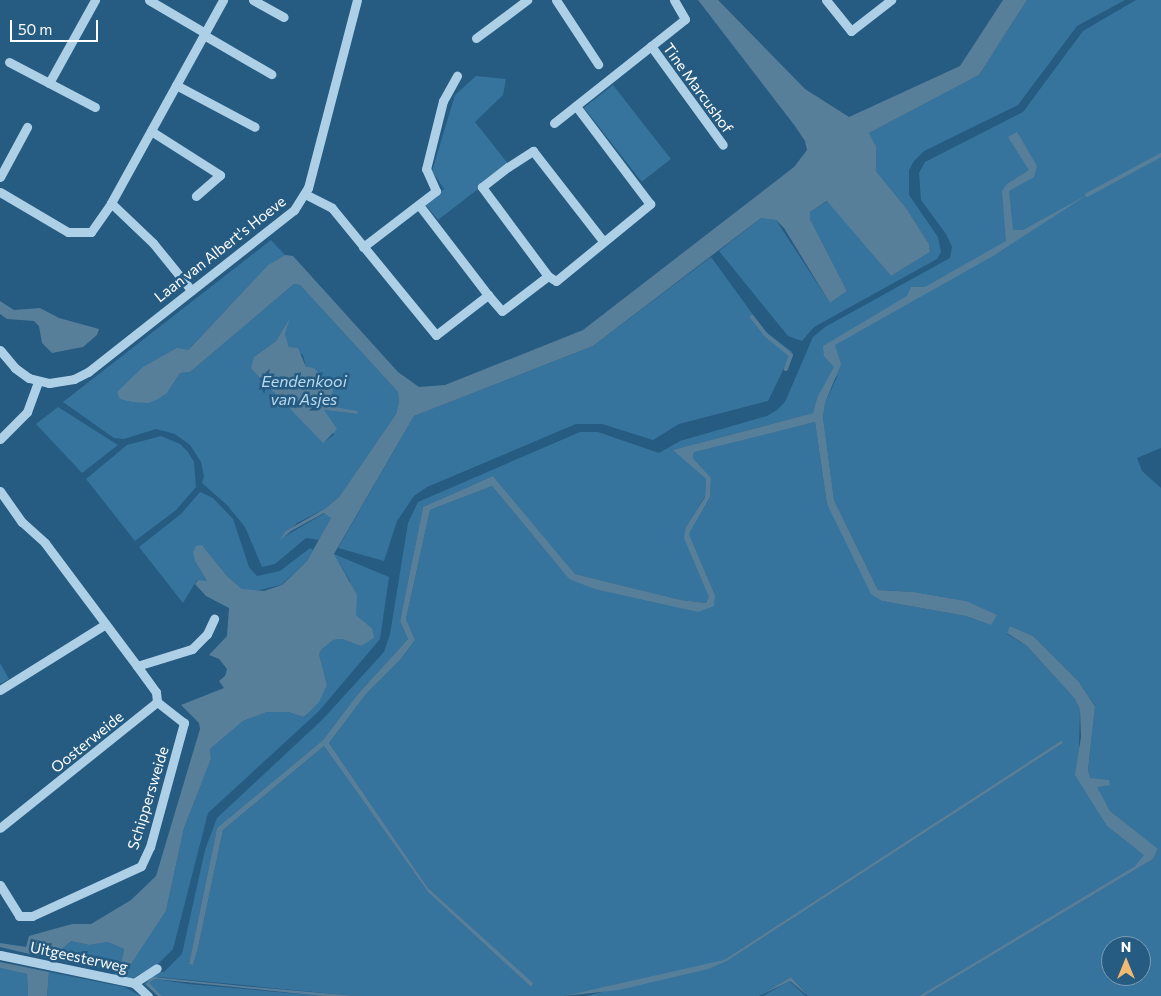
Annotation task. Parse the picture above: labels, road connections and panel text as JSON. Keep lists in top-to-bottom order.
{
  "streets": {
    "street": [
      "Tine Marcushof",
      "Laan van Albert's Hoeve",
      "Oosterweide",
      "Schippersweide",
      "Uitgeesterweg"
    ]
  },
  "crossings": [
    ["Oosterweide", "Schippersweide"]
  ],
  "water": ["Eendenkooi van Asjes"],
  "scale_bar": "50 m",
  "north": "top"
}
